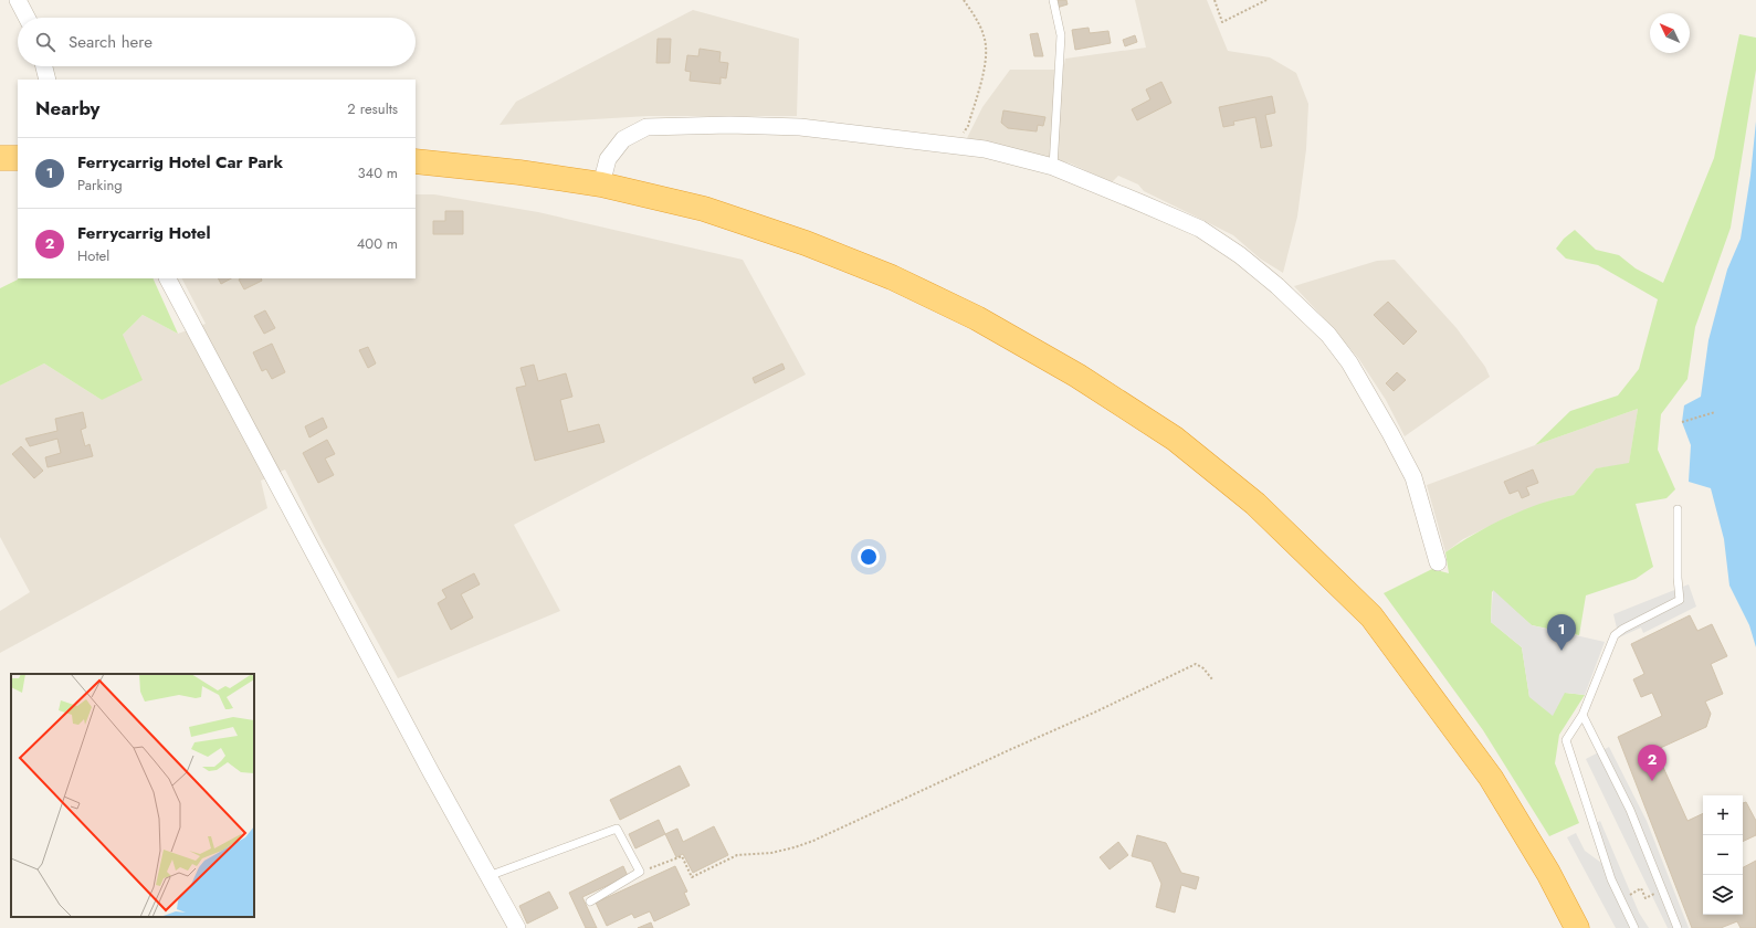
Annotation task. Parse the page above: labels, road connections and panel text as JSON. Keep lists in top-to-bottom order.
{
  "north": "top left",
  "page": {
    "search": "Search here",
    "heading": ["Nearby", "2 results"],
    "list": [
      {
        "mark": "1",
        "name": "Ferrycarrig Hotel Car Park",
        "note": "Parking",
        "value": "340 m"
      },
      {
        "mark": "2",
        "name": "Ferrycarrig Hotel",
        "note": "Hotel",
        "value": "400 m"
      }
    ],
    "pins": ["1", "2"],
    "map_buttons": ["+", "−"]
  }
}
